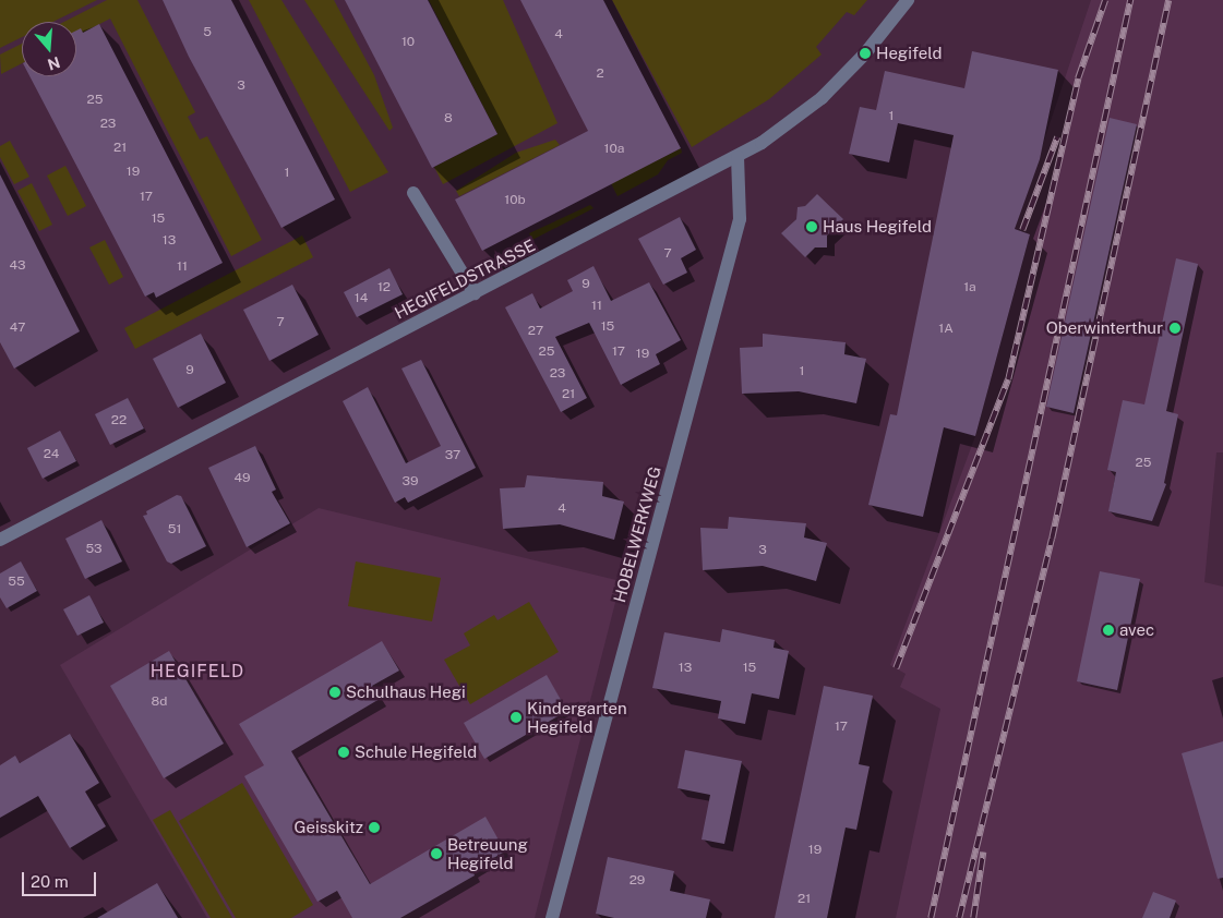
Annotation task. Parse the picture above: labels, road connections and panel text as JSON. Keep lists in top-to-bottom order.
{
  "streets": {
    "street": ["HEGIFELDSTRASSE", "HOBELWERKWEG"]
  },
  "crossings": [
    ["HEGIFELDSTRASSE", "HOBELWERKWEG"]
  ],
  "districts": ["HEGIFELD"],
  "places": [
    "Hegifeld",
    "Haus Hegifeld",
    "Oberwinterthur",
    "avec",
    "Schulhaus Hegi",
    "Kindergarten Hegifeld",
    "Schule Hegifeld",
    "Geisskitz",
    "Betreuung Hegifeld"
  ],
  "house_numbers": [
    "5",
    "4",
    "10",
    "2",
    "3",
    "25",
    "1",
    "8",
    "23",
    "21",
    "10a",
    "19",
    "1",
    "17",
    "10b",
    "15",
    "13",
    "7",
    "43",
    "11",
    "9",
    "12",
    "1a",
    "14",
    "11",
    "7",
    "15",
    "47",
    "1A",
    "27",
    "25",
    "17",
    "19",
    "9",
    "1",
    "23",
    "21",
    "22",
    "24",
    "37",
    "25",
    "49",
    "39",
    "4",
    "51",
    "53",
    "3",
    "55",
    "13",
    "15",
    "8d",
    "17",
    "19",
    "29",
    "21"
  ],
  "scale_bar": "20 m",
  "north": "bottom"
}
